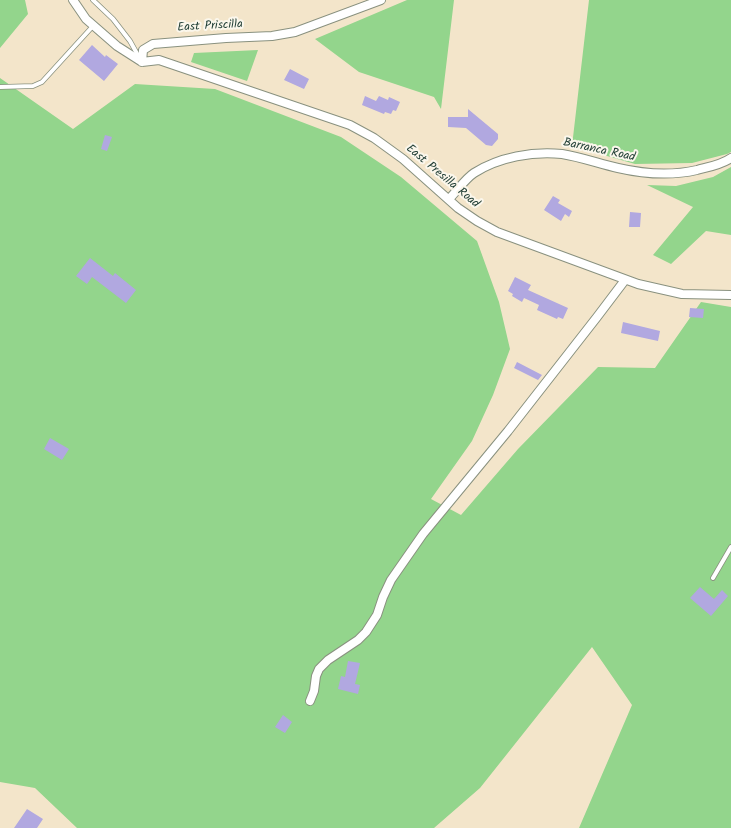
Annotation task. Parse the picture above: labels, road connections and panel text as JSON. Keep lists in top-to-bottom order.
{
  "streets": {
    "street": ["East Priscilla", "Barranca Road", "East Presilla Road"]
  },
  "crossings": [
    ["East Priscilla", "East Presilla Road"],
    ["Barranca Road", "East Presilla Road"]
  ]
}
